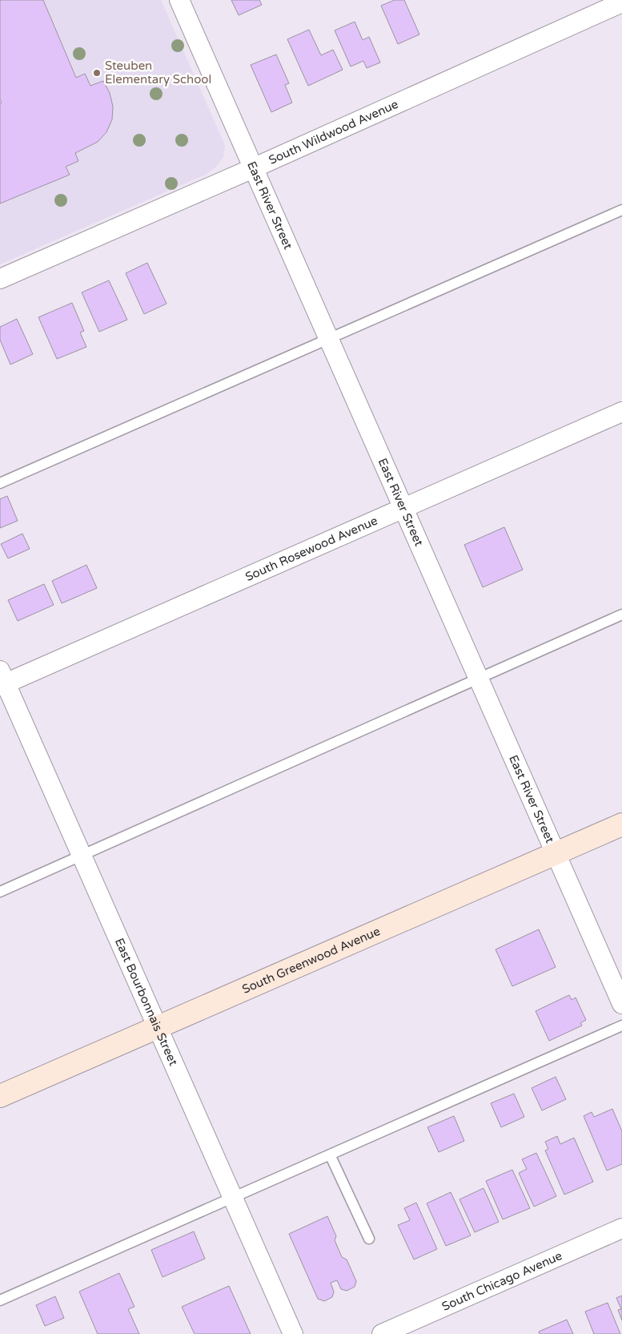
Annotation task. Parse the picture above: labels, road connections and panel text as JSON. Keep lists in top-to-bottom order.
{
  "streets": {
    "street": [
      "South Wildwood Avenue",
      "East River Street",
      "South Rosewood Avenue",
      "South Greenwood Avenue",
      "East Bourbonnais Street",
      "South Chicago Avenue"
    ]
  },
  "crossings": [
    ["South Wildwood Avenue", "East River Street"],
    ["East River Street", "South Rosewood Avenue"],
    ["East River Street", "South Greenwood Avenue"],
    ["South Rosewood Avenue", "East Bourbonnais Street"],
    ["South Greenwood Avenue", "East Bourbonnais Street"]
  ],
  "places": ["Steuben Elementary School"]
}
